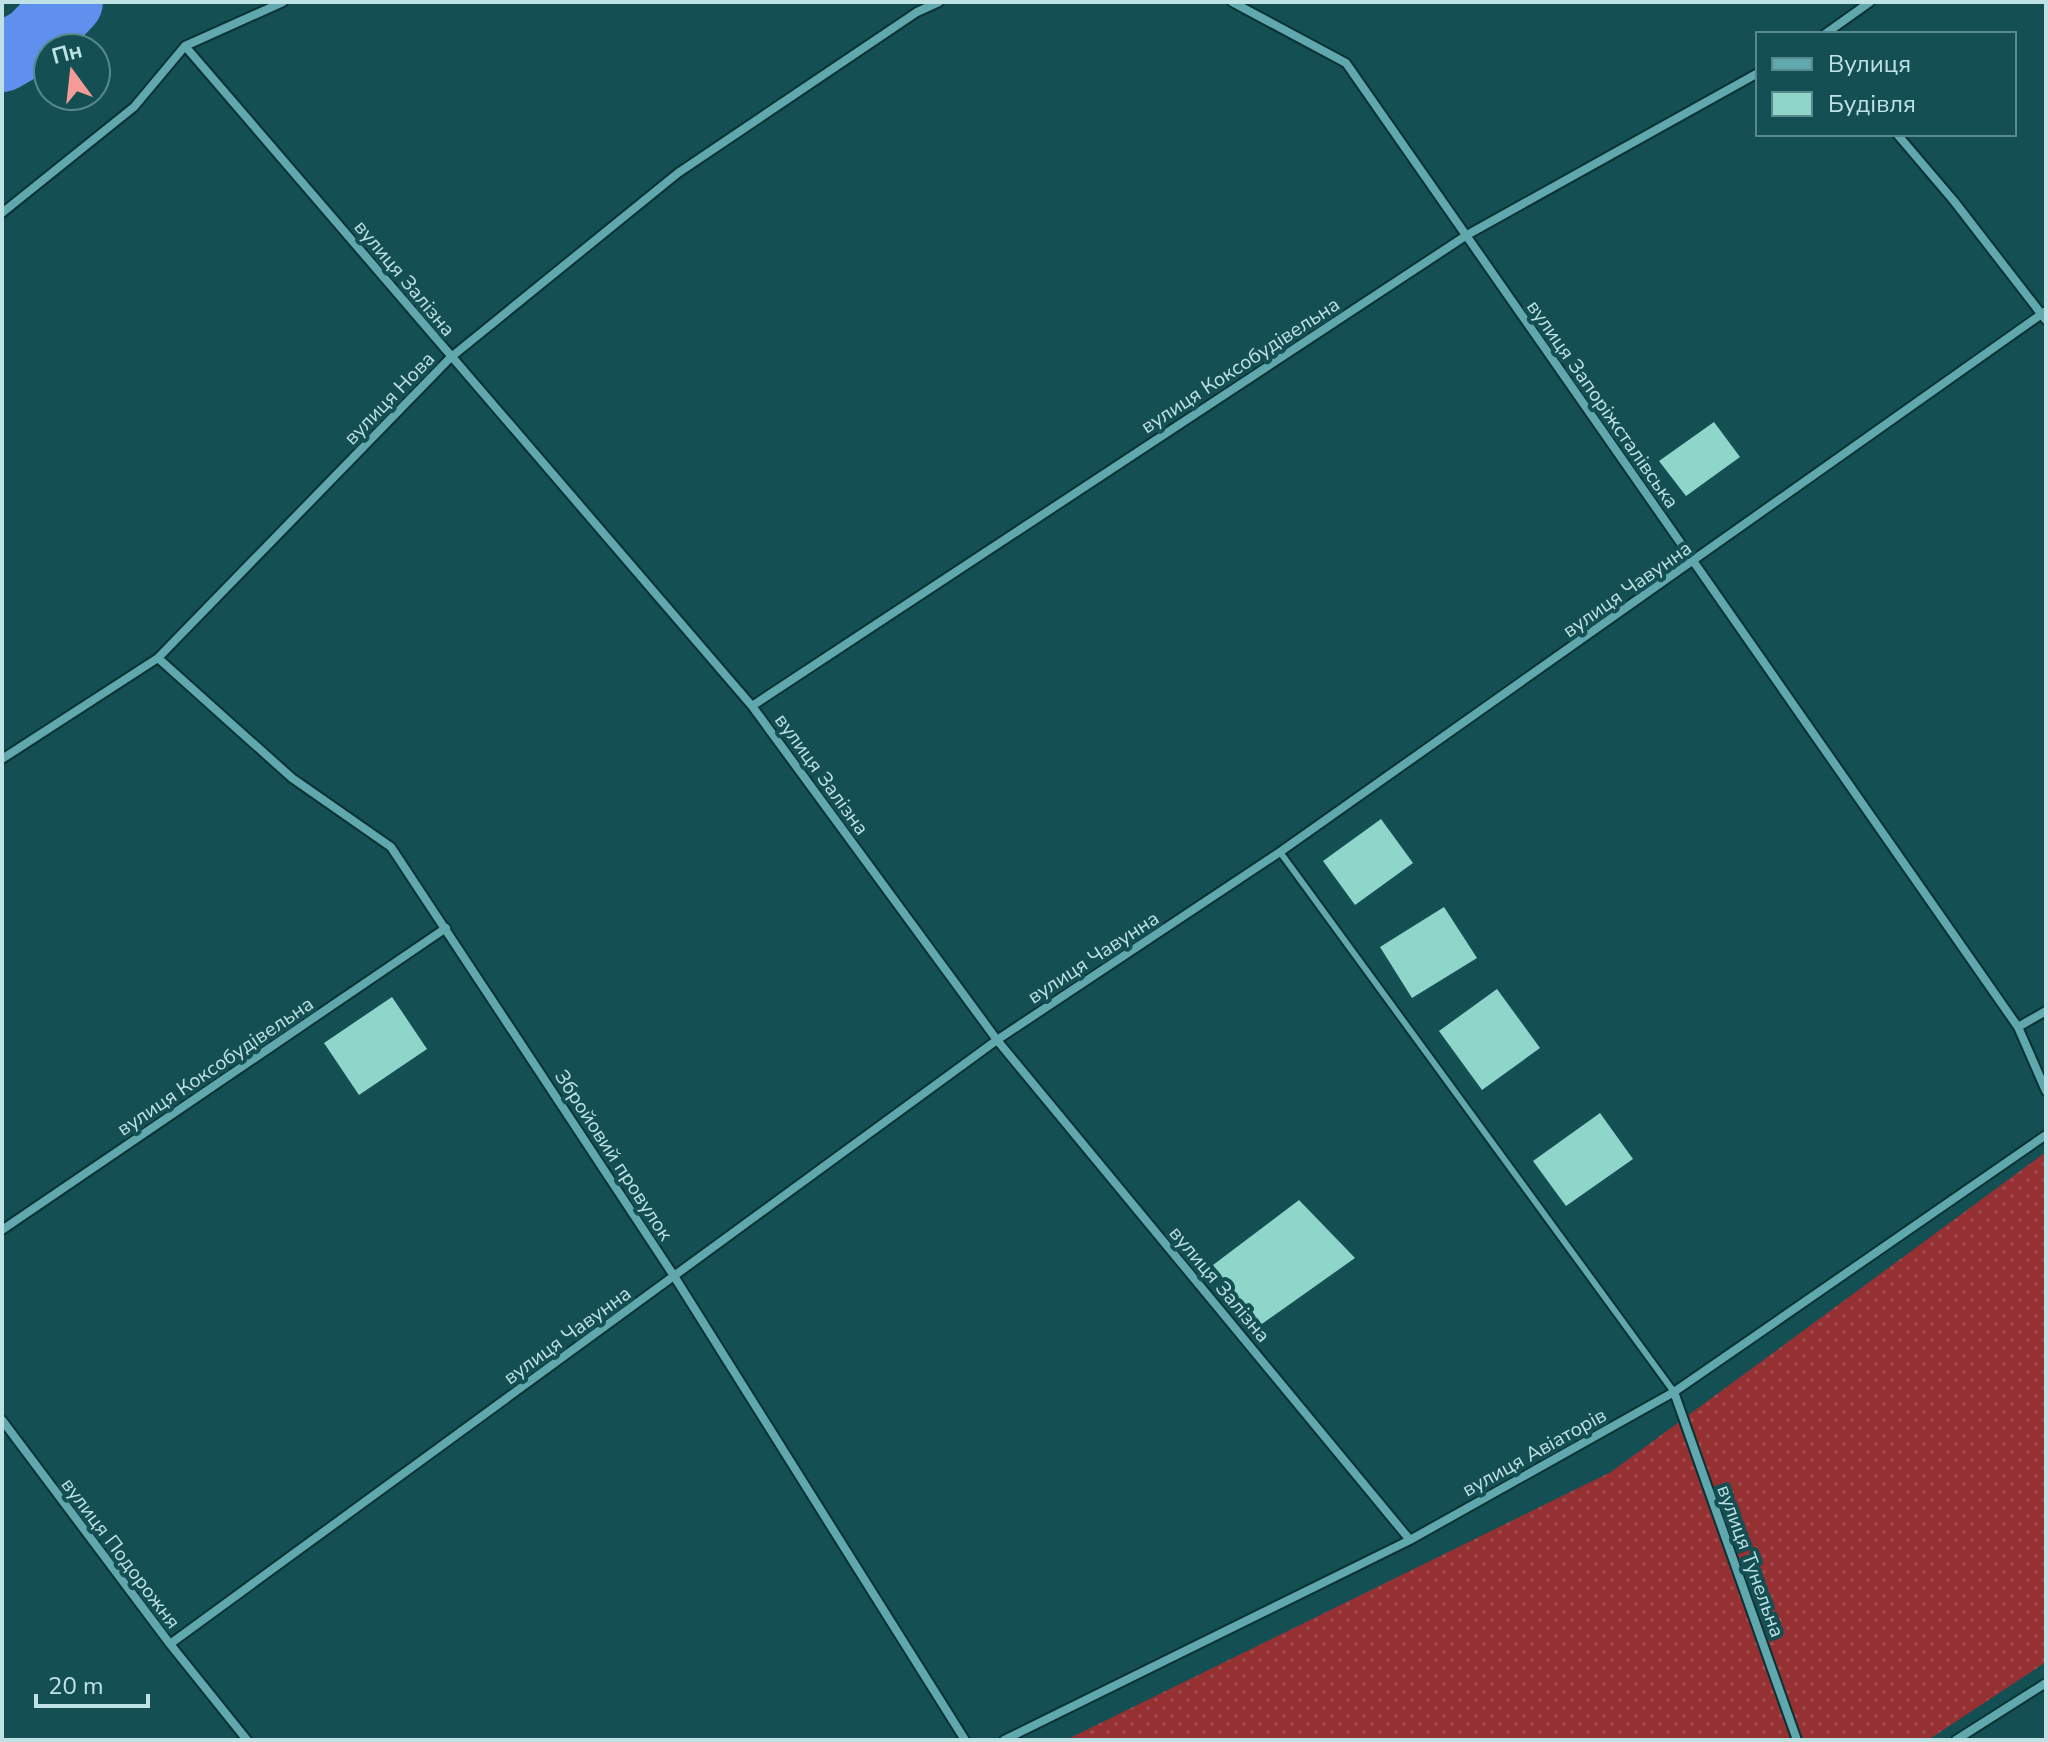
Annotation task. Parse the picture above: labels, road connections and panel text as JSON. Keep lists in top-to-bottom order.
{
  "streets": {
    "street": [
      "вулиця Залізна",
      "вулиця Коксобудівельна",
      "вулиця Нова",
      "вулиця Запоріжсталівська",
      "вулиця Чавунна",
      "Збройовий провулок",
      "вулиця Авіаторів",
      "вулиця Подорожня",
      "вулиця Тунельна"
    ]
  },
  "crossings": [
    ["вулиця Залізна", "вулиця Коксобудівельна"],
    ["вулиця Залізна", "вулиця Нова"],
    ["вулиця Залізна", "вулиця Чавунна"],
    ["вулиця Залізна", "вулиця Авіаторів"],
    ["вулиця Коксобудівельна", "вулиця Запоріжсталівська"],
    ["вулиця Коксобудівельна", "Збройовий провулок"],
    ["вулиця Нова", "Збройовий провулок"],
    ["вулиця Запоріжсталівська", "вулиця Чавунна"],
    ["вулиця Чавунна", "Збройовий провулок"],
    ["вулиця Чавунна", "вулиця Подорожня"],
    ["вулиця Авіаторів", "вулиця Тунельна"]
  ],
  "legend": ["Вулиця", "Будівля"],
  "scale_bar": "20 m",
  "north": "top"
}
